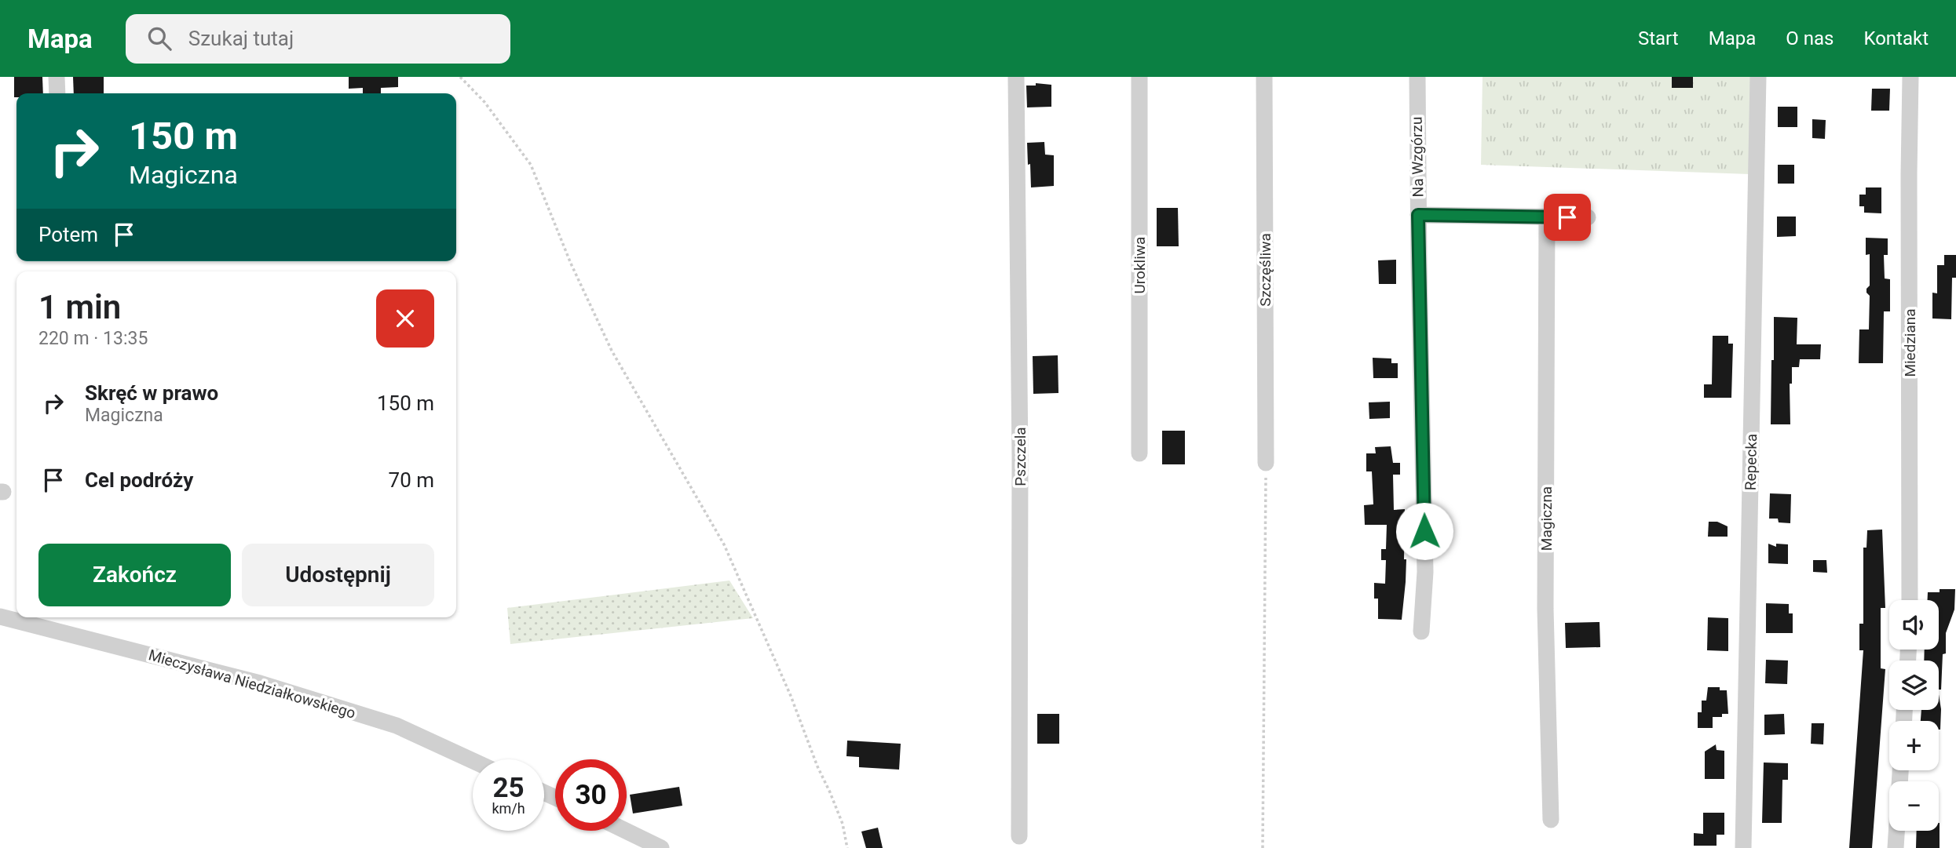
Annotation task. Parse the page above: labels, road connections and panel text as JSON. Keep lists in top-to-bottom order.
{
  "streets": {
    "street": [
      "Na Wzgórzu",
      "Urokliwa",
      "Szczęśliwa",
      "Miedziana",
      "Pszczela",
      "Repecka",
      "Magiczna",
      "Mieczysława Niedziałkowskiego"
    ]
  },
  "page": {
    "header": "Mapa",
    "search": "Szukaj tutaj",
    "nav": [
      "Start",
      "Mapa",
      "O nas",
      "Kontakt"
    ],
    "turn": ["150 m", "Magiczna"],
    "then": "Potem",
    "heading": ["1 min", "220 m · 13:35"],
    "list": [
      {
        "name": "Skręć w prawo",
        "note": "Magiczna",
        "value": "150 m"
      },
      {
        "name": "Cel podróży",
        "value": "70 m"
      }
    ],
    "buttons": ["Zakończ", "Udostępnij"],
    "map_buttons": ["+", "−"],
    "speed": "25 km/h",
    "limit": "30"
  }
}
